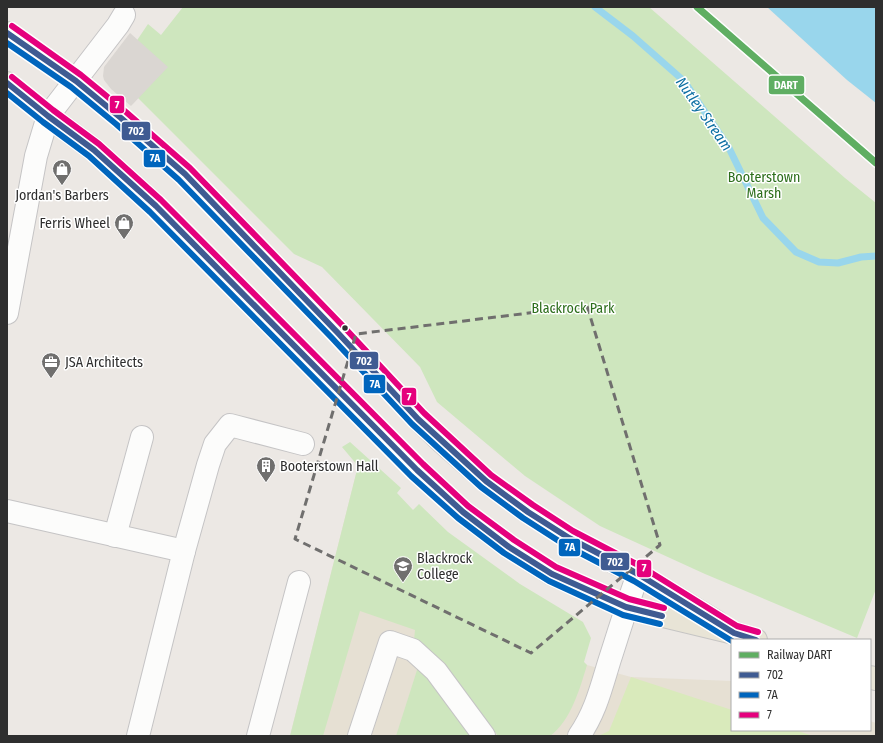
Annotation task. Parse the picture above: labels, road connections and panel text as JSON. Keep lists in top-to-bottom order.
{
  "water": ["Nutley Stream"],
  "parks": ["Booterstown Marsh", "Blackrock Park"],
  "places": {
    "shop": ["Jordan's Barbers", "Ferris Wheel"],
    "office": ["JSA Architects"],
    "building": ["Booterstown Hall"],
    "school or university": ["Blackrock College"]
  },
  "lines": [
    "rail line DART",
    "transit line 7",
    "transit line 702",
    "transit line 7A"
  ],
  "legend": [
    "Railway DART",
    "702",
    "7A",
    "7"
  ]
}
